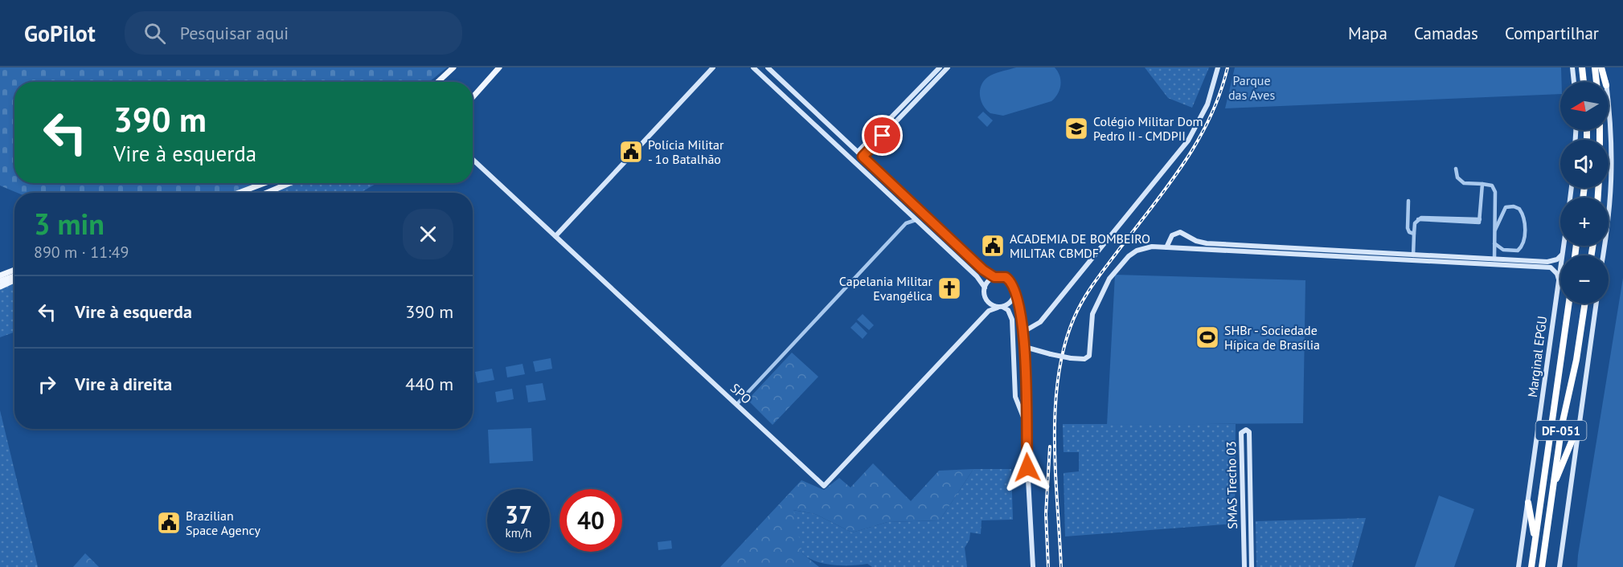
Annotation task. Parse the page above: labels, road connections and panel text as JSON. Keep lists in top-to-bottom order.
{
  "streets": {
    "highway": ["DF-051"],
    "street": ["Marginal EPGU", "SPO", "SMAS Trecho 03"]
  },
  "parks": ["Parque das Aves"],
  "places": {
    "school or university": ["Colégio Militar Dom Pedro II - CMDPII"],
    "public building": ["Polícia Militar - 1o Batalhão", "ACADEMIA DE BOMBEIRO MILITAR CBMDF", "Brazilian Space Agency"],
    "church": ["Capelania Militar Evangélica"],
    "sports": ["SHBr - Sociedade Hípica de Brasília"]
  },
  "north": "left",
  "page": {
    "header": "GoPilot",
    "search": "Pesquisar aqui",
    "nav": ["Mapa", "Camadas", "Compartilhar"],
    "map_buttons": ["+", "−"],
    "turn": ["390 m", "Vire à esquerda"],
    "heading": ["3 min", "890 m · 11:49"],
    "list": [
      {
        "name": "Vire à esquerda",
        "value": "390 m"
      },
      {
        "name": "Vire à direita",
        "value": "440 m"
      }
    ],
    "speed": "37 km/h",
    "limit": "40"
  }
}
